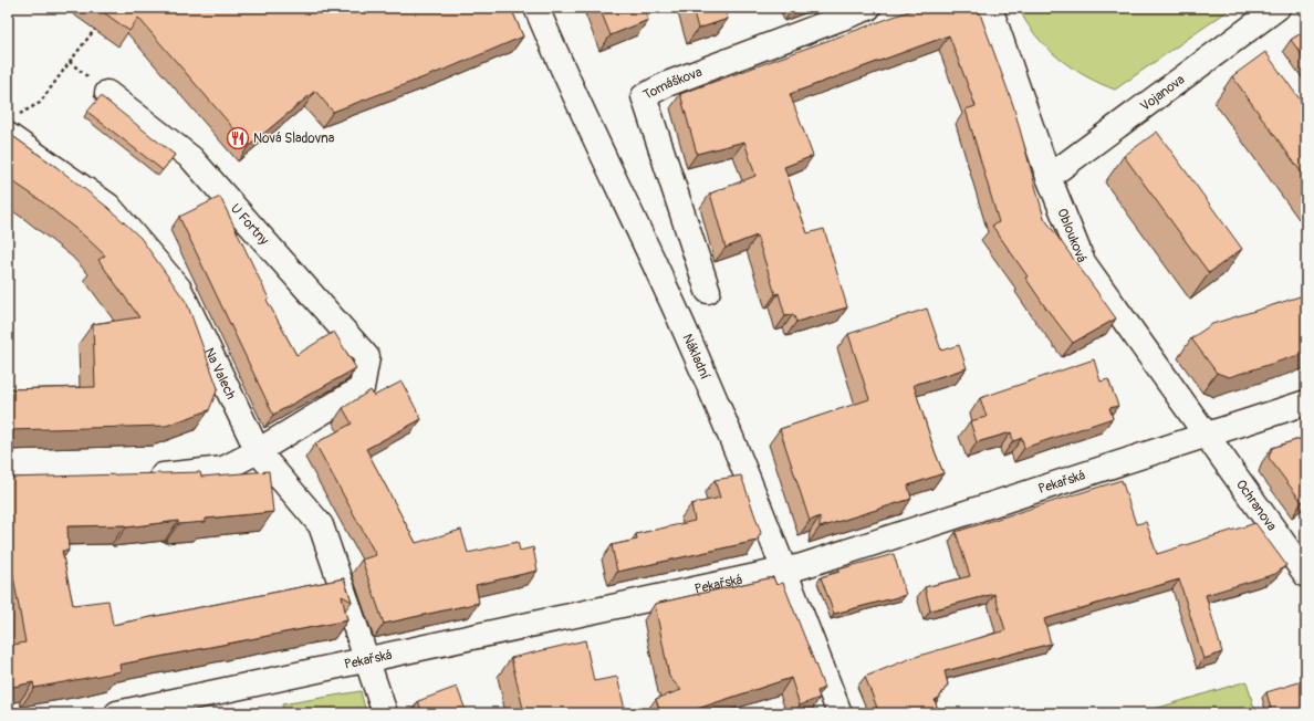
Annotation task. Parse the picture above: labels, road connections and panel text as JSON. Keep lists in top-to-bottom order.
{
  "streets": {
    "street": [
      "Tomáškova",
      "Vojanova",
      "U Fortny",
      "Oblouková",
      "Nákladní",
      "Na Valech",
      "Pekařská",
      "Ochranova"
    ]
  },
  "crossings": [
    ["Vojanova", "Oblouková"],
    ["U Fortny", "Na Valech"],
    ["Oblouková", "Pekařská"],
    ["Oblouková", "Ochranova"],
    ["Nákladní", "Pekařská"],
    ["Na Valech", "Pekařská"],
    ["Pekařská", "Ochranova"]
  ],
  "places": {
    "restaurant": ["Nová Sladovna"]
  }
}
